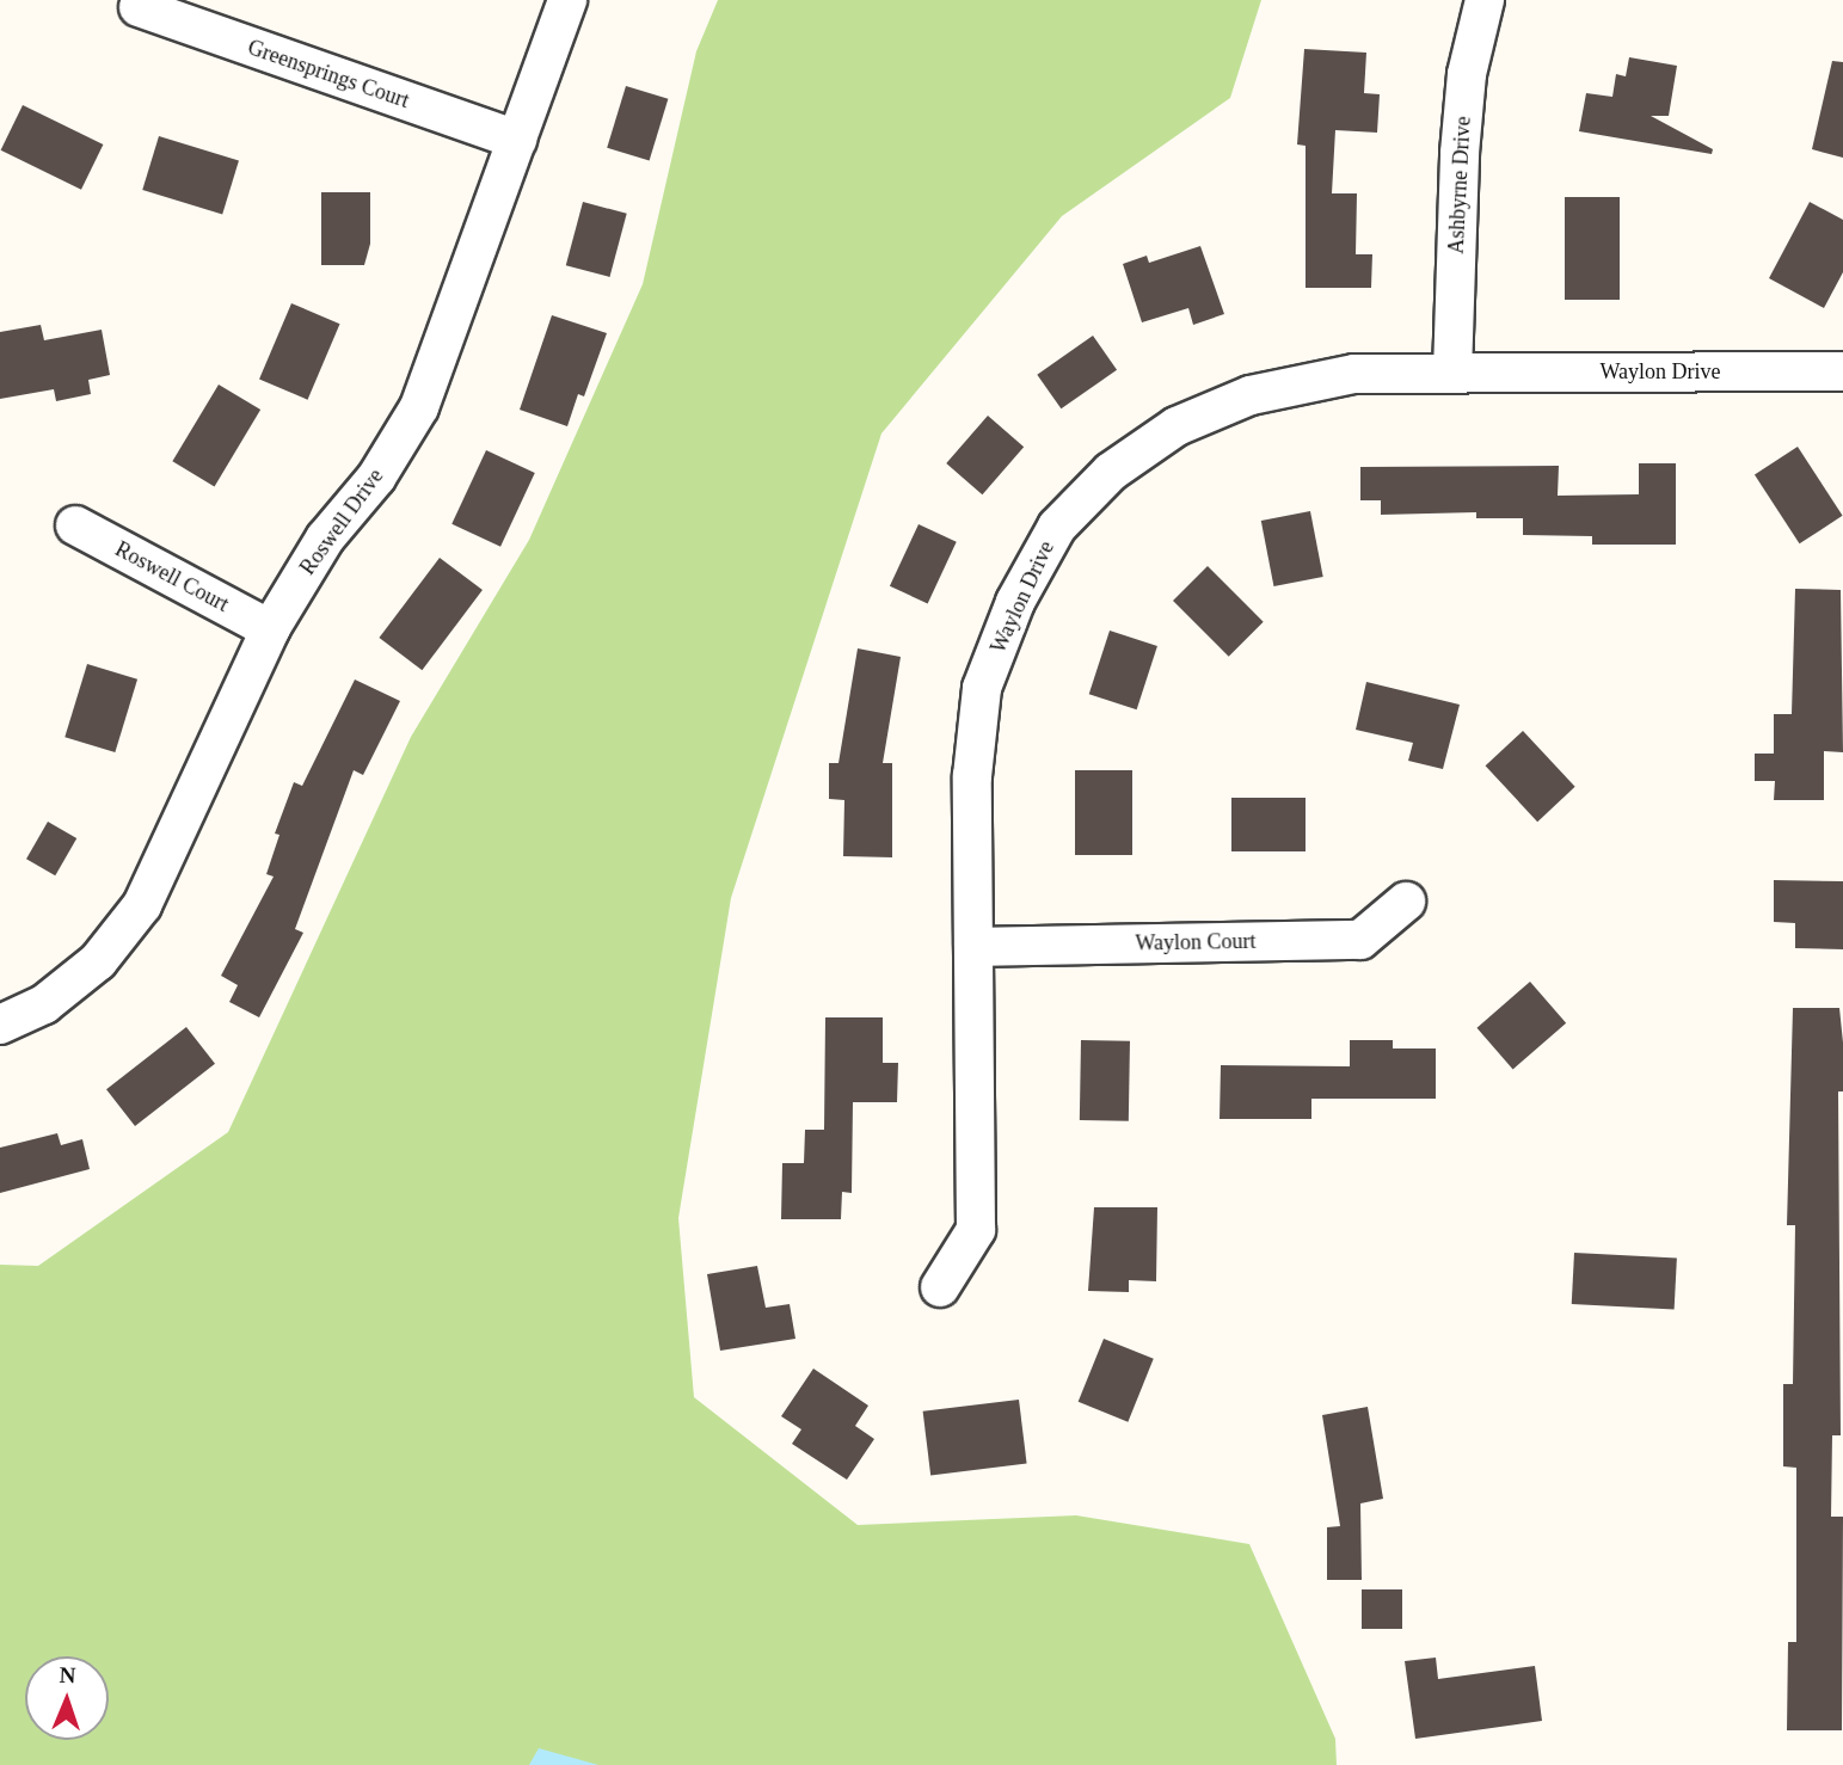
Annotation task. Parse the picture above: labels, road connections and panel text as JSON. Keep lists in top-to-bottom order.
{
  "streets": {
    "street": [
      "Greensprings Court",
      "Ashbyrne Drive",
      "Waylon Drive",
      "Roswell Drive",
      "Roswell Court",
      "Waylon Court"
    ]
  },
  "crossings": [
    ["Greensprings Court", "Roswell Drive"],
    ["Ashbyrne Drive", "Waylon Drive"],
    ["Waylon Drive", "Waylon Court"],
    ["Roswell Drive", "Roswell Court"]
  ],
  "north": "top"
}
